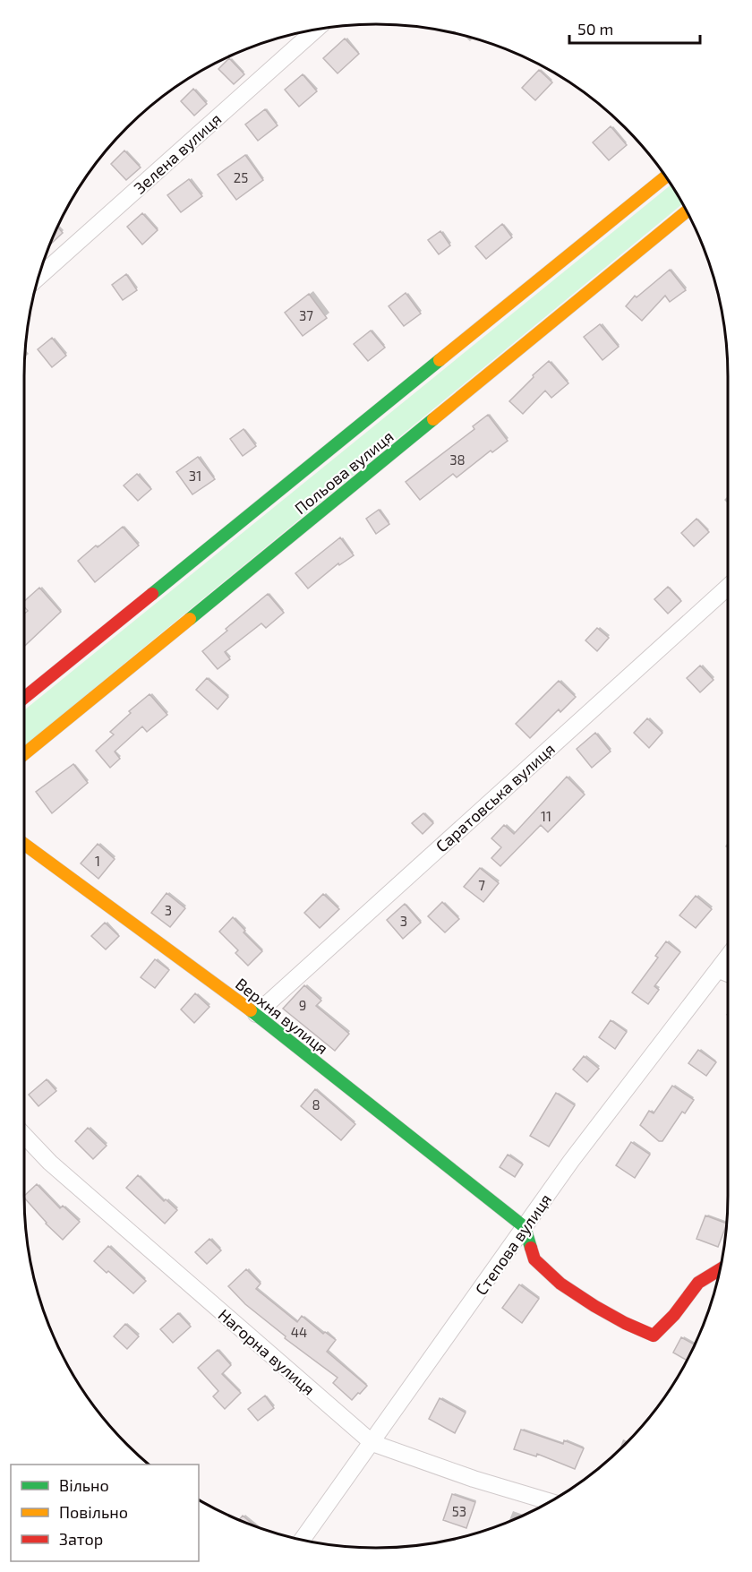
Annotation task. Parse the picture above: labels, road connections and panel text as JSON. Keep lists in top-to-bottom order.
{
  "streets": {
    "main road": ["Польова вулиця", "Верхня вулиця"],
    "street": [
      "Зелена вулиця",
      "Саратовська вулиця",
      "Степова вулиця",
      "Нагорна вулиця"
    ]
  },
  "crossings": [
    ["Саратовська вулиця", "Верхня вулиця"],
    ["Верхня вулиця", "Степова вулиця"],
    ["Степова вулиця", "Нагорна вулиця"]
  ],
  "house_numbers": [
    "25",
    "37",
    "38",
    "31",
    "11",
    "1",
    "7",
    "3",
    "3",
    "9",
    "8",
    "44",
    "53"
  ],
  "legend": ["Вільно", "Повільно", "Затор"],
  "scale_bar": "50 m"
}
